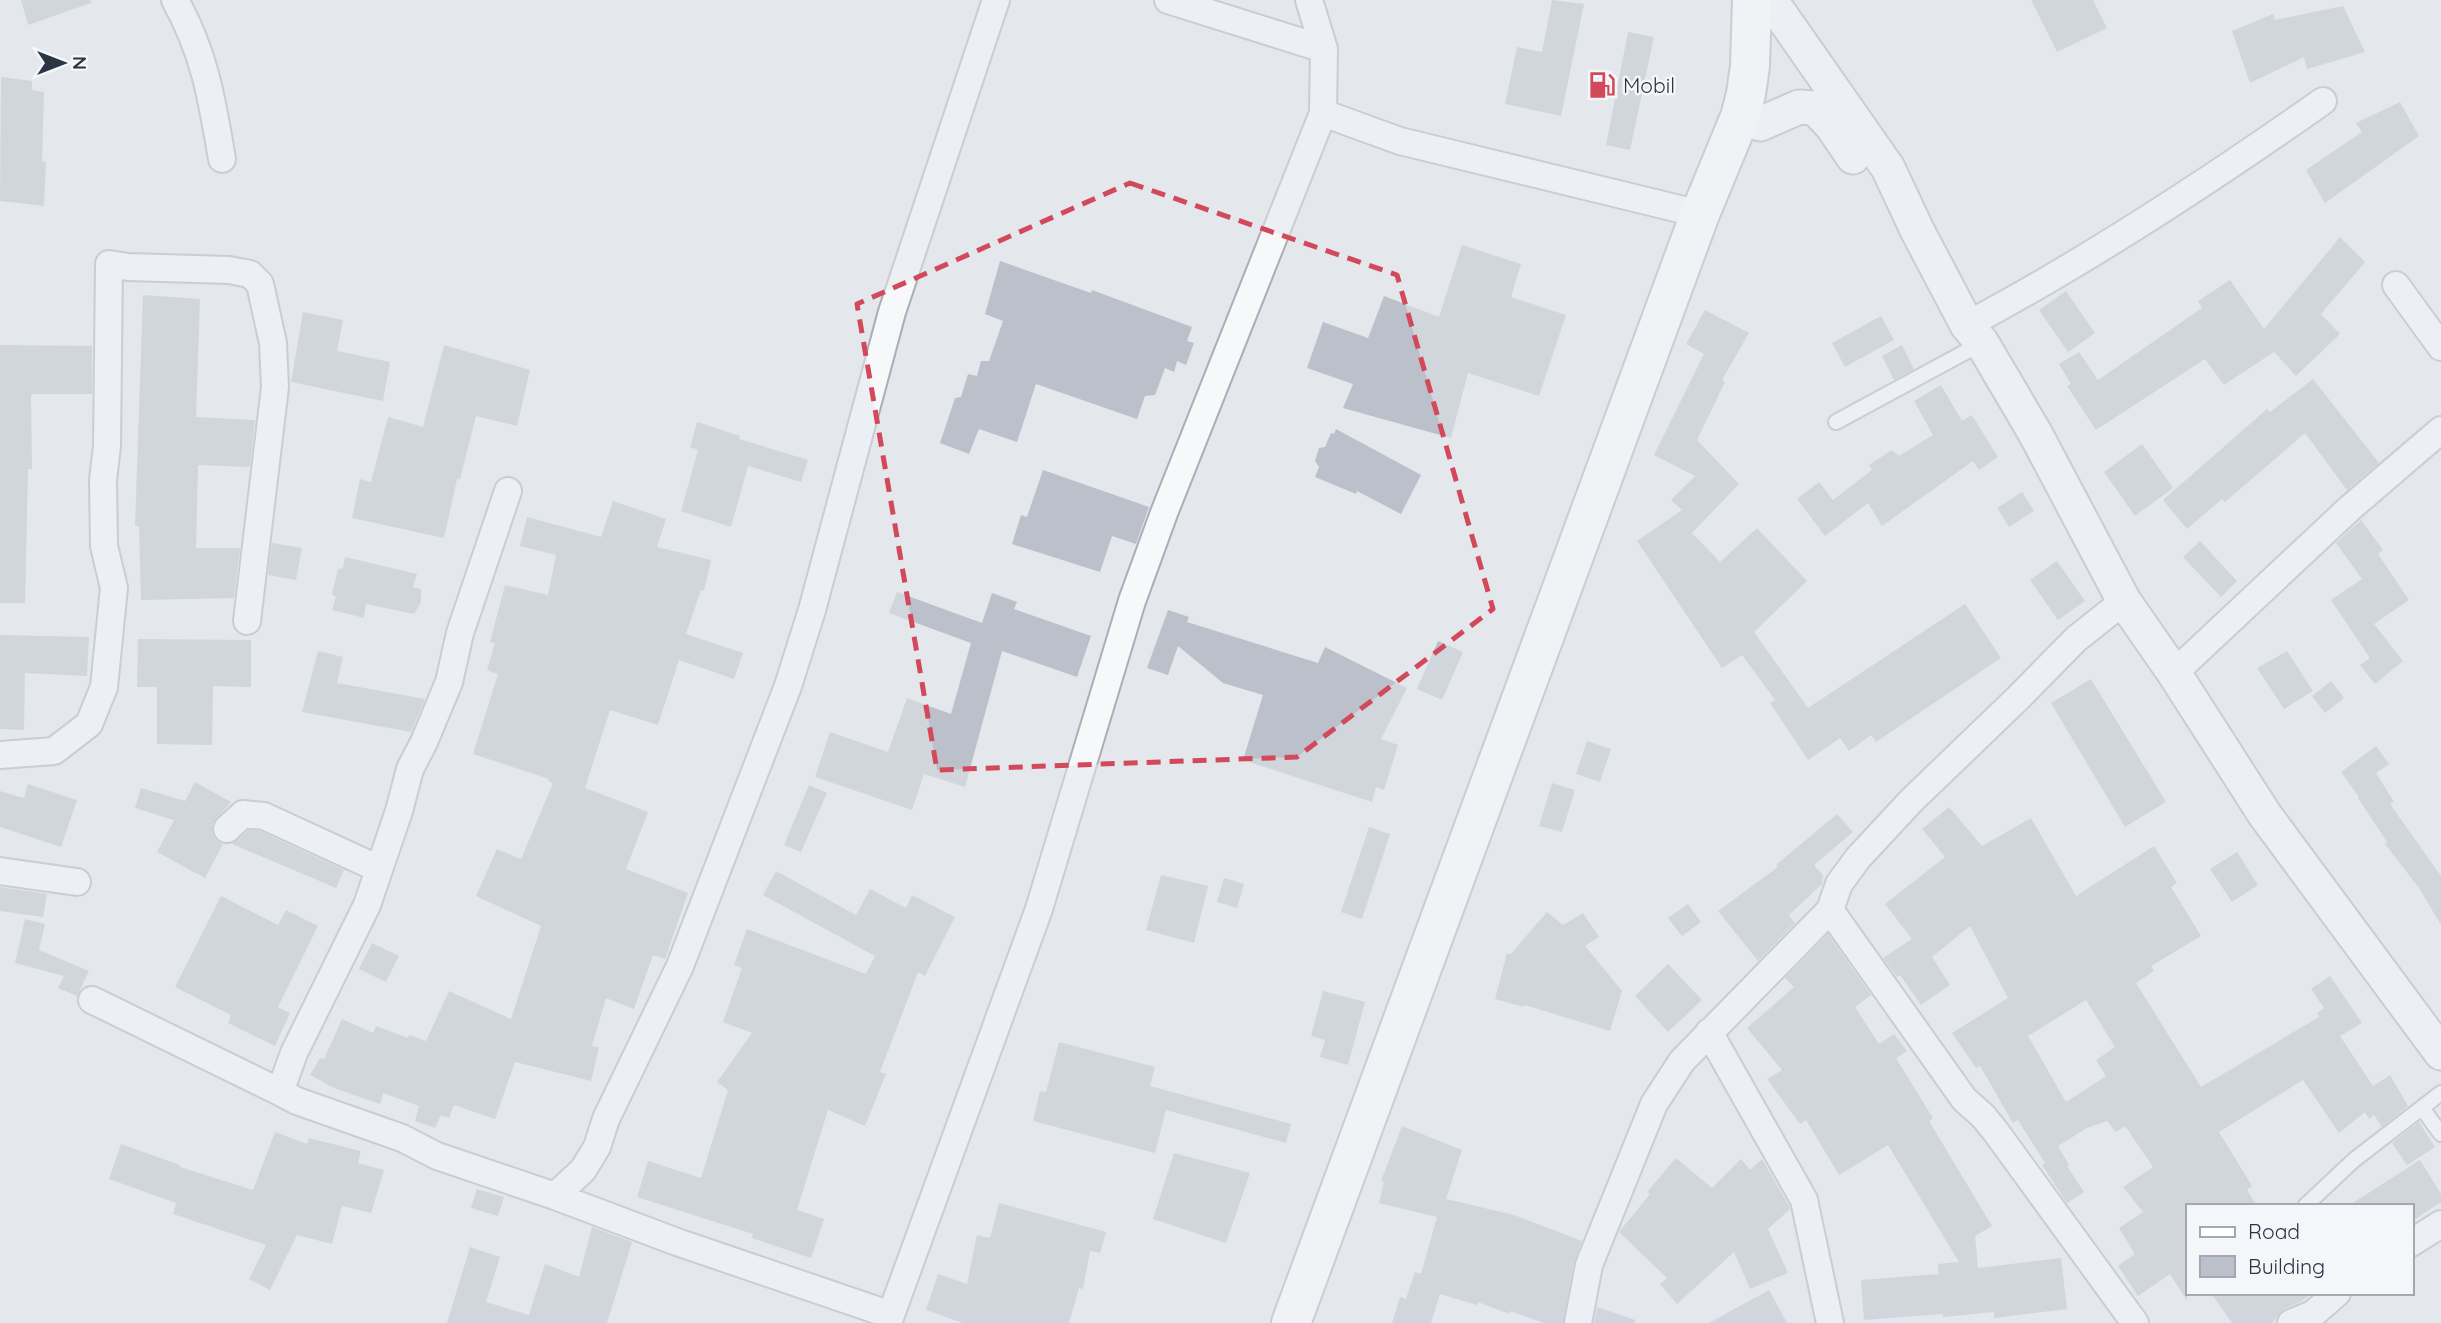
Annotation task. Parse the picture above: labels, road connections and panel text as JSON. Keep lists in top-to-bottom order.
{
  "places": {
    "fuel station": ["Mobil"]
  },
  "legend": ["Road", "Building"],
  "north": "right"
}
